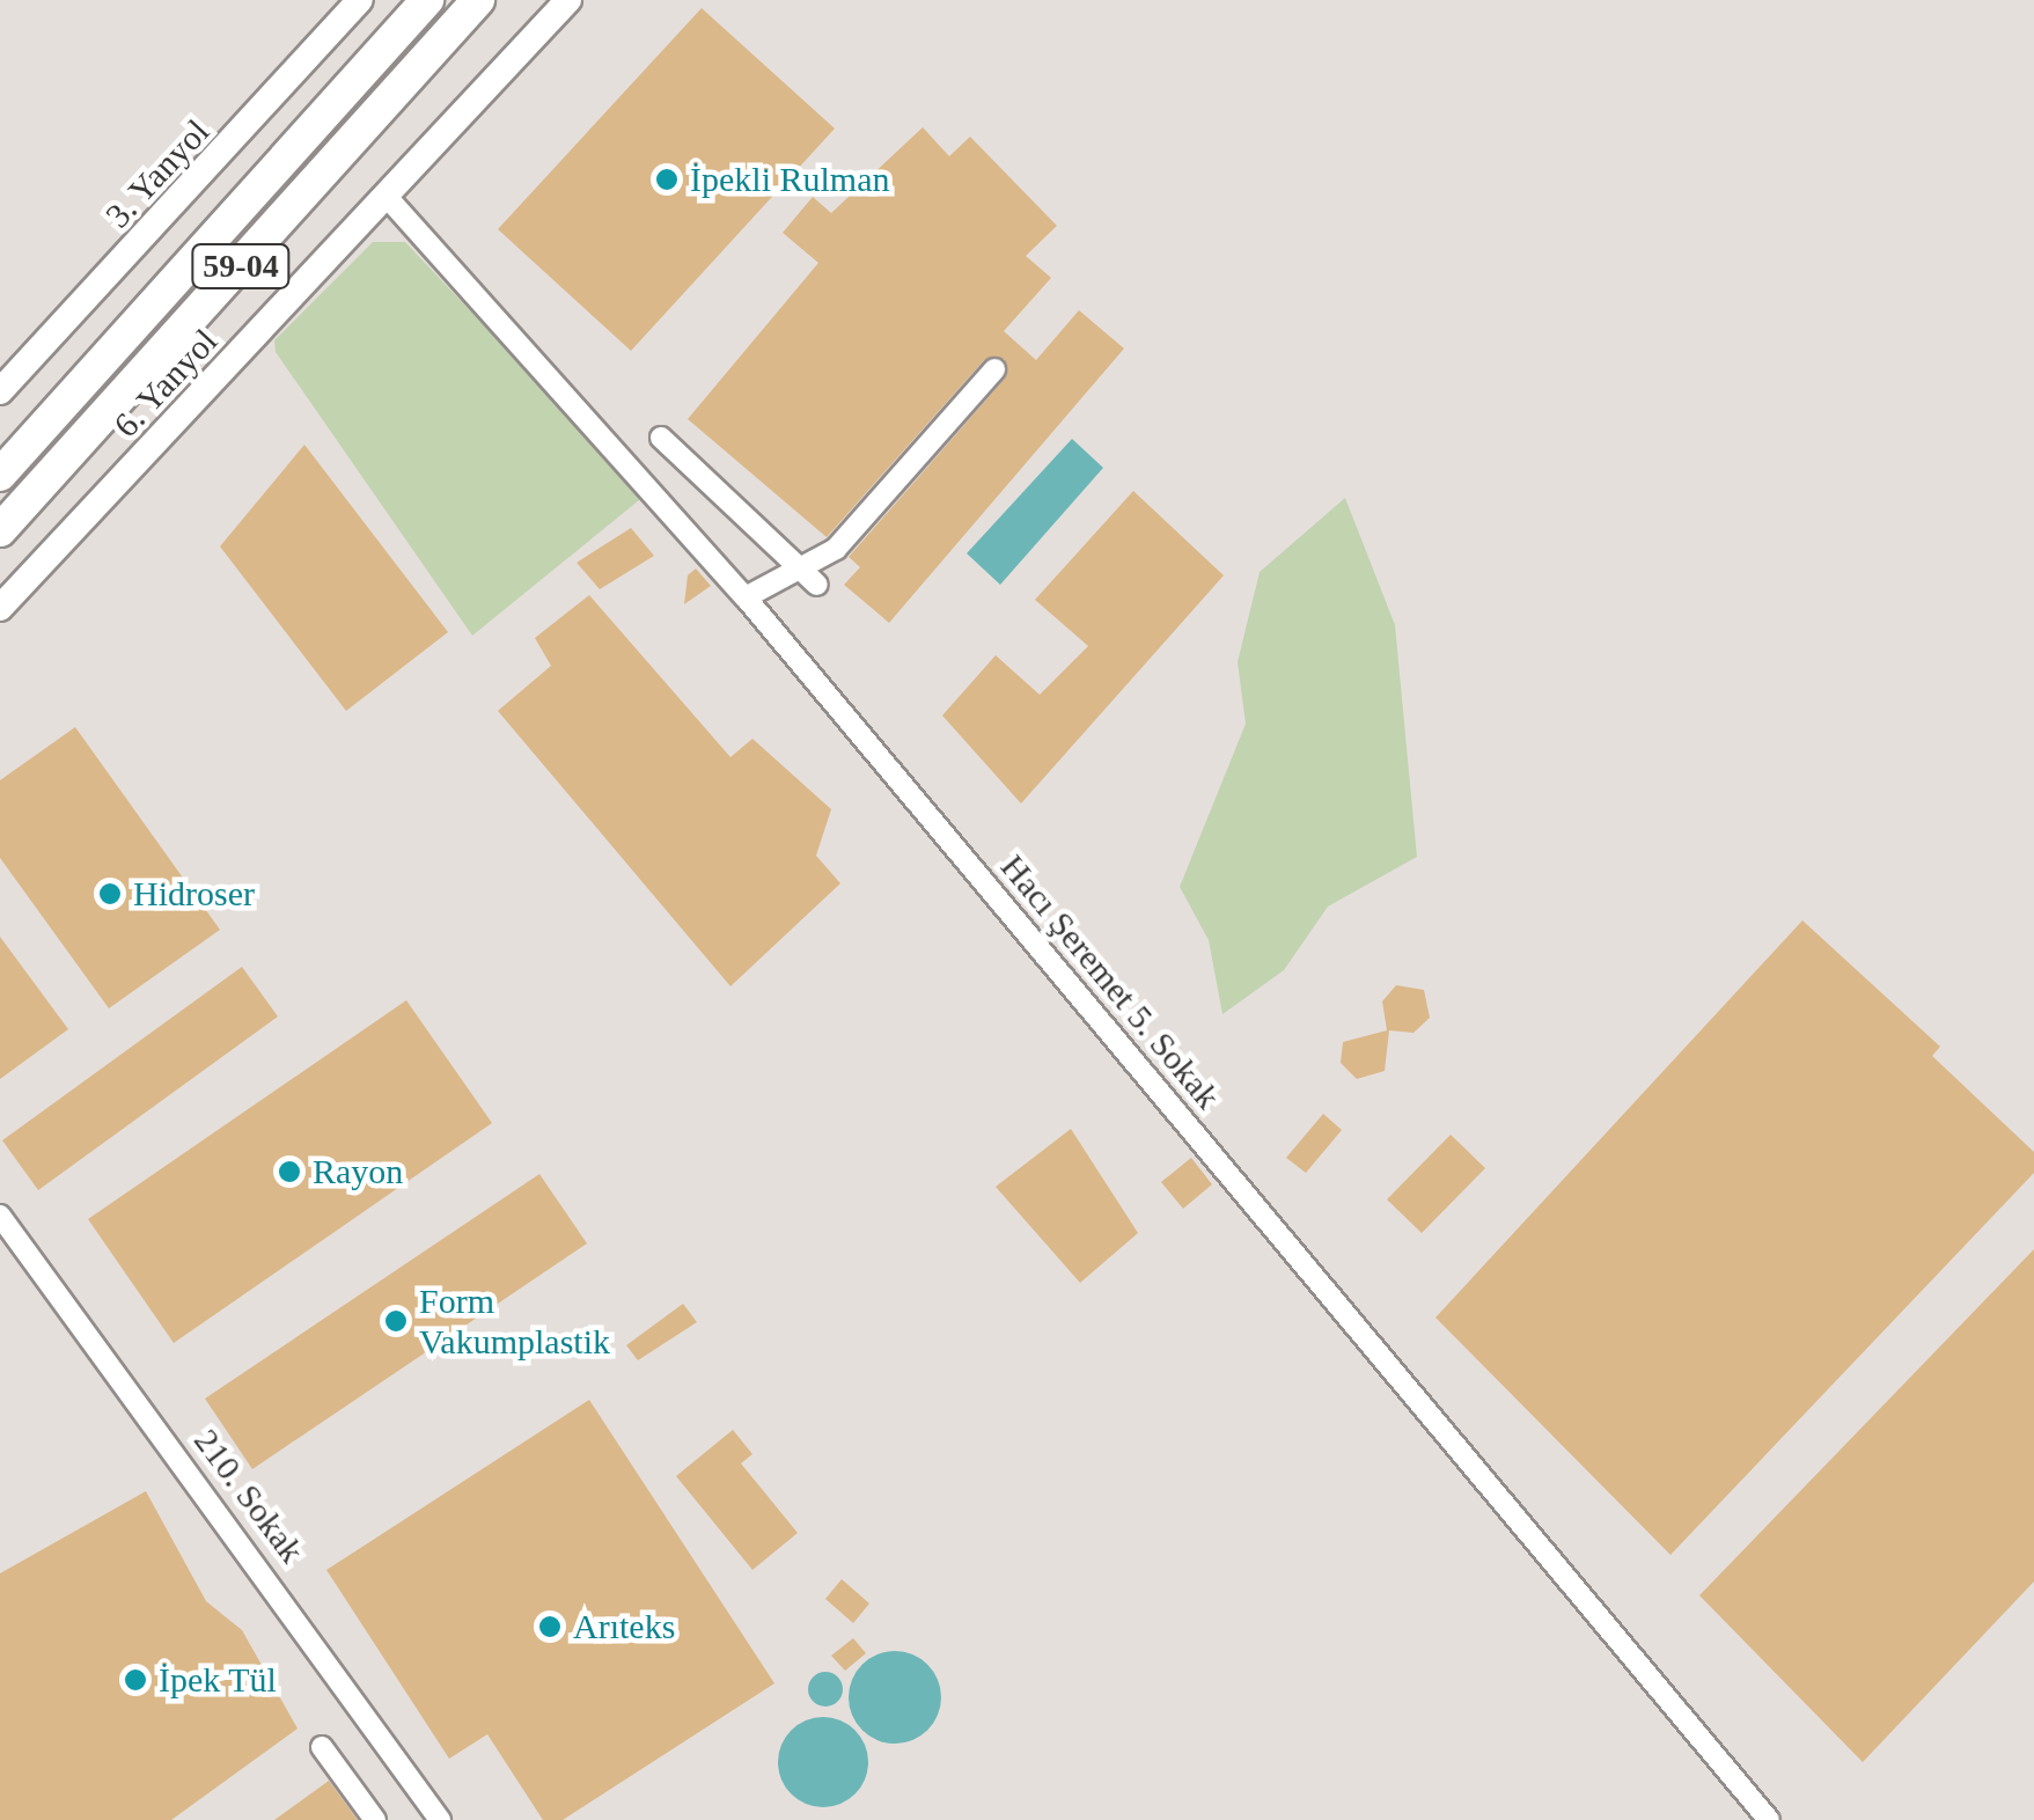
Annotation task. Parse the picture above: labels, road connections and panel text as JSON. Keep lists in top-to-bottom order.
{
  "streets": {
    "main road": ["3. Yanyol", "59-04", "6. Yanyol"],
    "street": ["Hacı Şeremet 5. Sokak", "210. Sokak"]
  },
  "crossings": [
    ["6. Yanyol", "Hacı Şeremet 5. Sokak"]
  ],
  "places": [
    "İpekli Rulman",
    "Hidroser",
    "Rayon",
    "Form Vakumplastik",
    "Arıteks",
    "İpek Tül"
  ]
}
